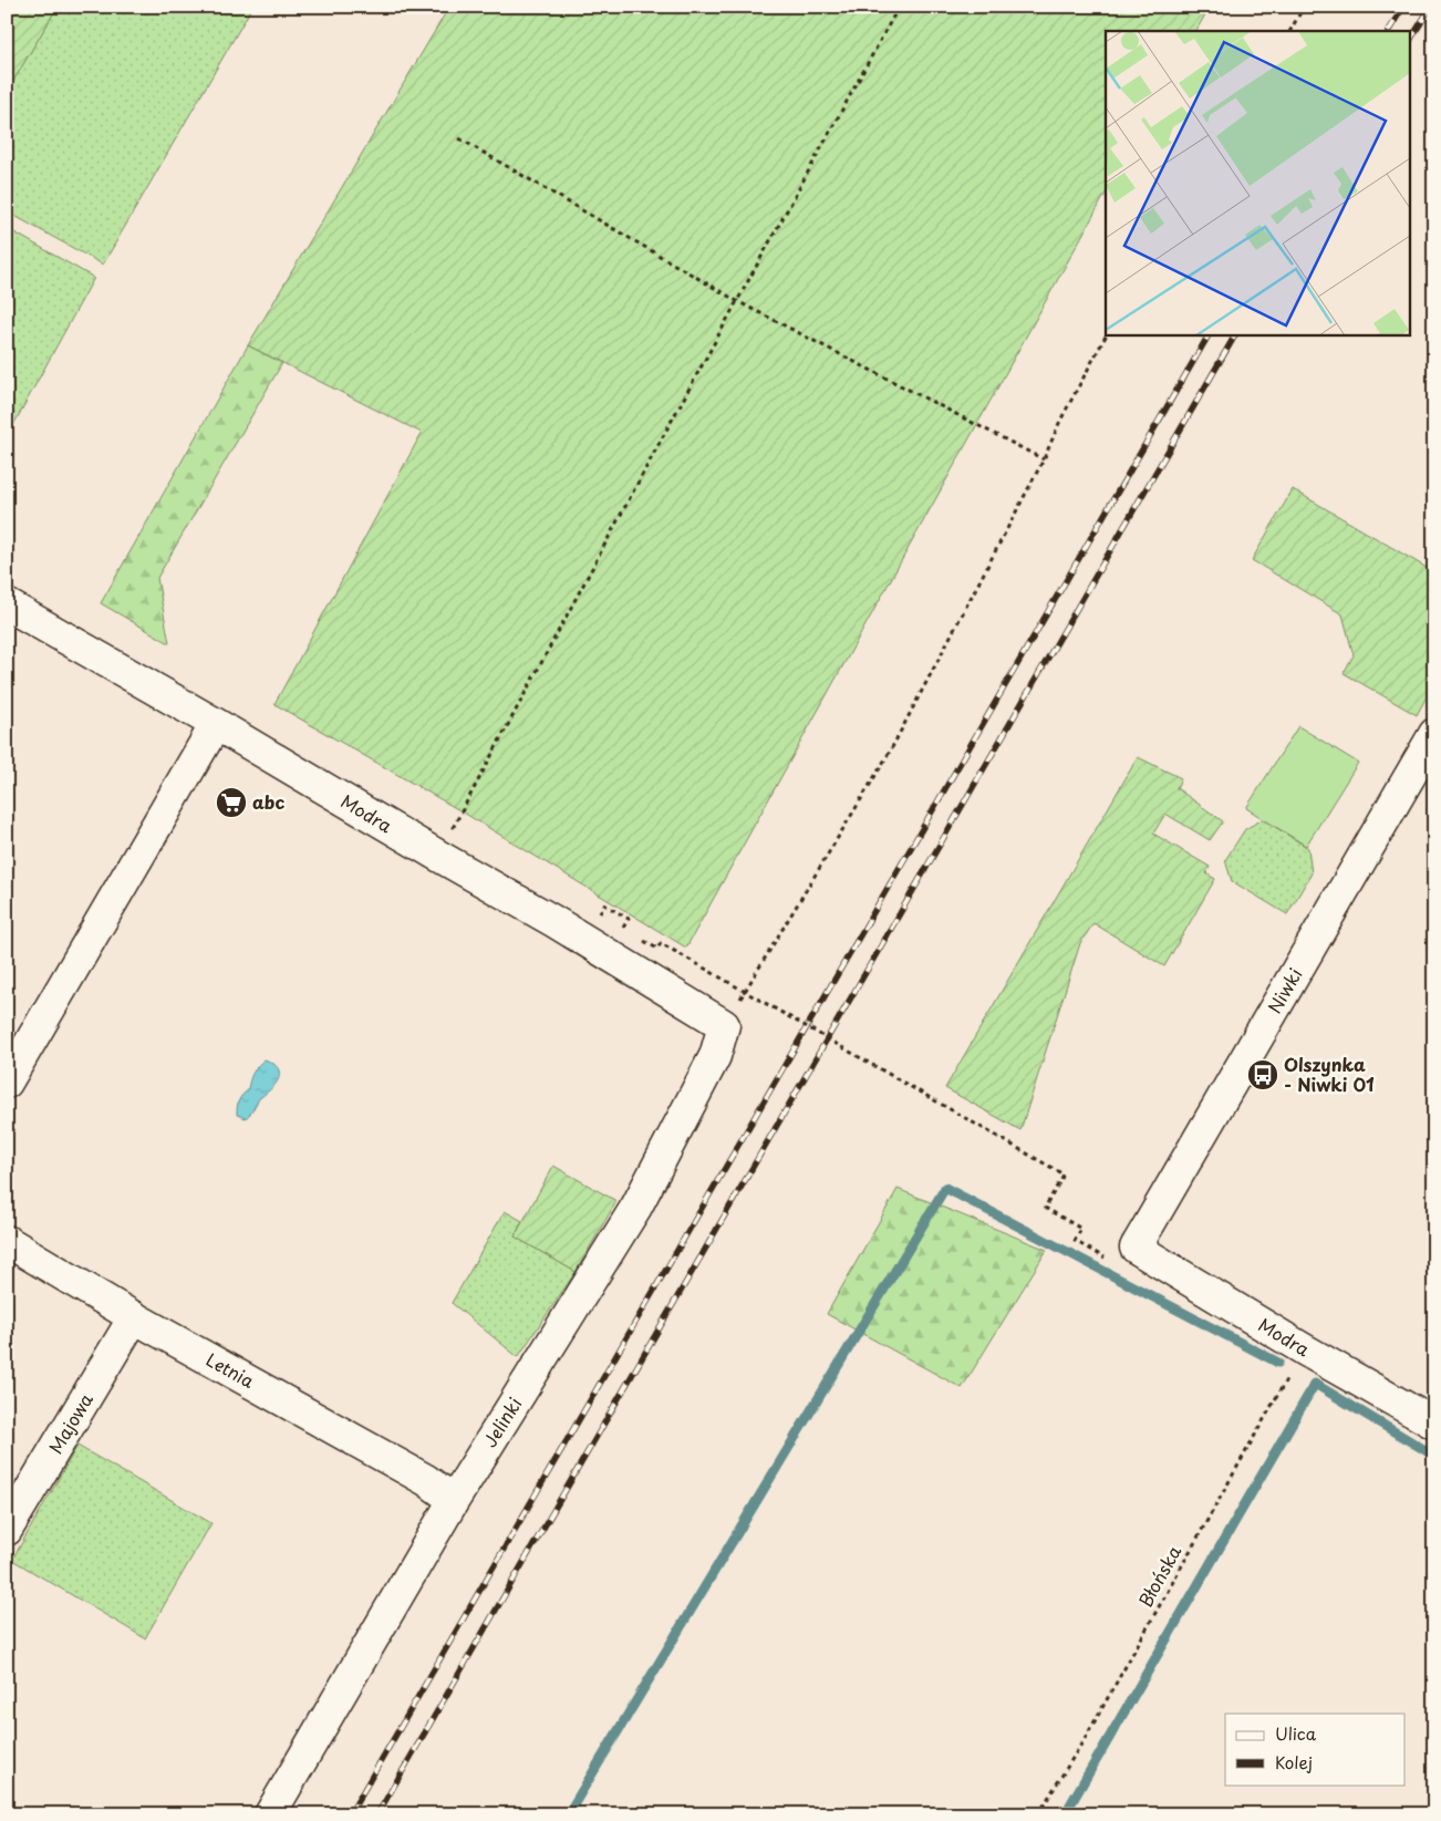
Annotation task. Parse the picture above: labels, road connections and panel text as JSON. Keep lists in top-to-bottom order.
{
  "streets": {
    "street": [
      "Modra",
      "Niwki",
      "Letnia",
      "Jelinki",
      "Majowa"
    ],
    "path": ["Błońska"]
  },
  "crossings": [
    ["Modra", "Niwki"],
    ["Modra", "Jelinki"],
    ["Modra", "Błońska"],
    ["Letnia", "Jelinki"],
    ["Letnia", "Majowa"]
  ],
  "places": {
    "supermarket": ["abc"],
    "bus stop": ["Olszynka - Niwki 01"]
  },
  "legend": ["Ulica", "Kolej"]
}
